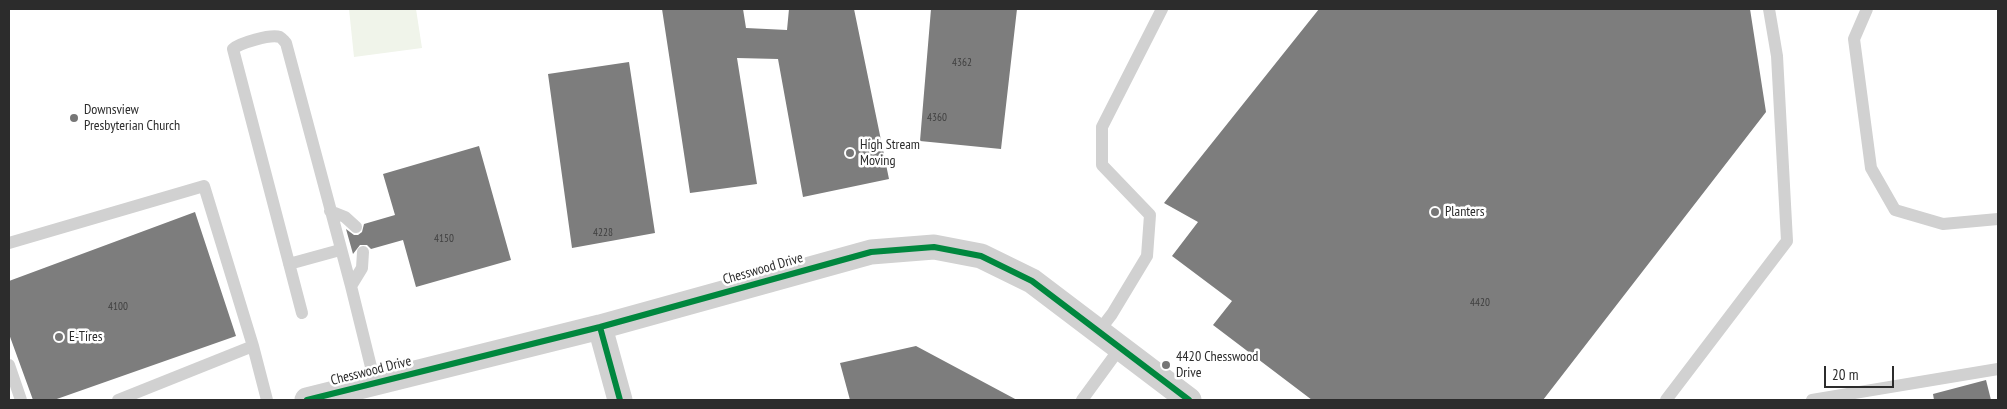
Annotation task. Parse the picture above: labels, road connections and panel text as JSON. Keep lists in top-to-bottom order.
{
  "streets": {
    "street": ["Chesswood Drive"]
  },
  "places": [
    "Downsview Presbyterian Church",
    "High Stream Moving",
    "Planters",
    "E-Tires",
    "4420 Chesswood Drive"
  ],
  "house_numbers": [
    "4362",
    "4360",
    "4228",
    "4150",
    "4420",
    "4100"
  ],
  "scale_bar": "20 m"
}
